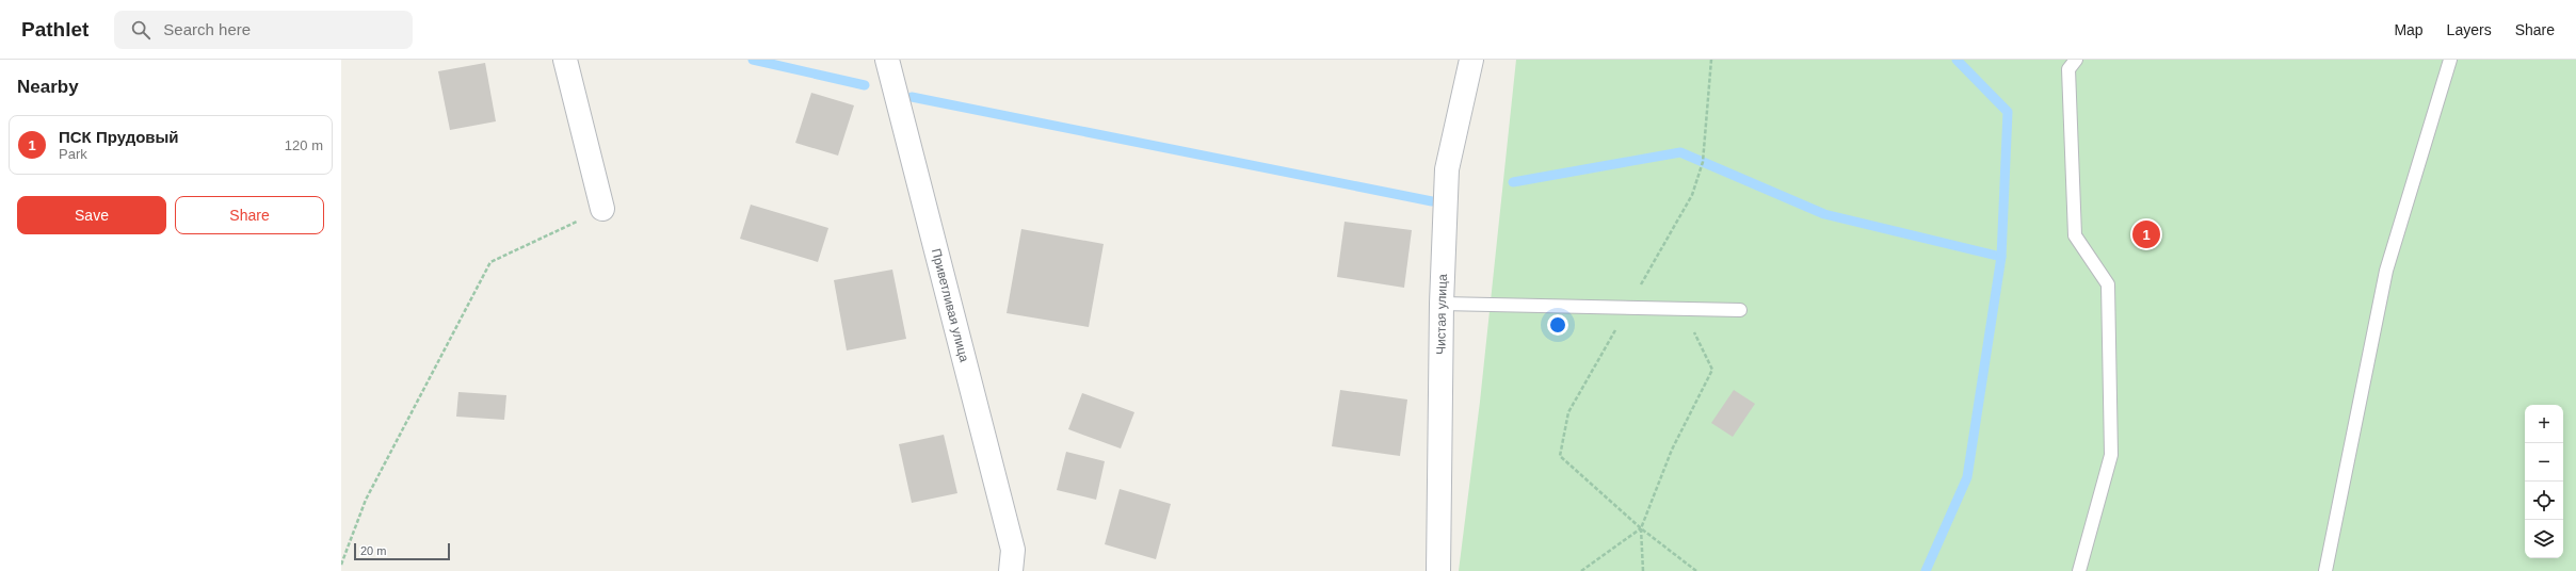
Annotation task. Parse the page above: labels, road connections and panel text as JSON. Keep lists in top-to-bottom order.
{
  "streets": {
    "street": ["Приветливая улица", "Чистая улица"]
  },
  "scale_bar": "20 m",
  "page": {
    "header": "Pathlet",
    "search": "Search here",
    "nav": ["Map", "Layers", "Share"],
    "heading": "Nearby",
    "list": [
      {
        "mark": "1",
        "name": "ПСК Прудовый",
        "note": "Park",
        "value": "120 m"
      }
    ],
    "buttons": ["Save", "Share"],
    "pins": "1",
    "map_buttons": ["+", "−"],
    "scale": "20 m"
  }
}
